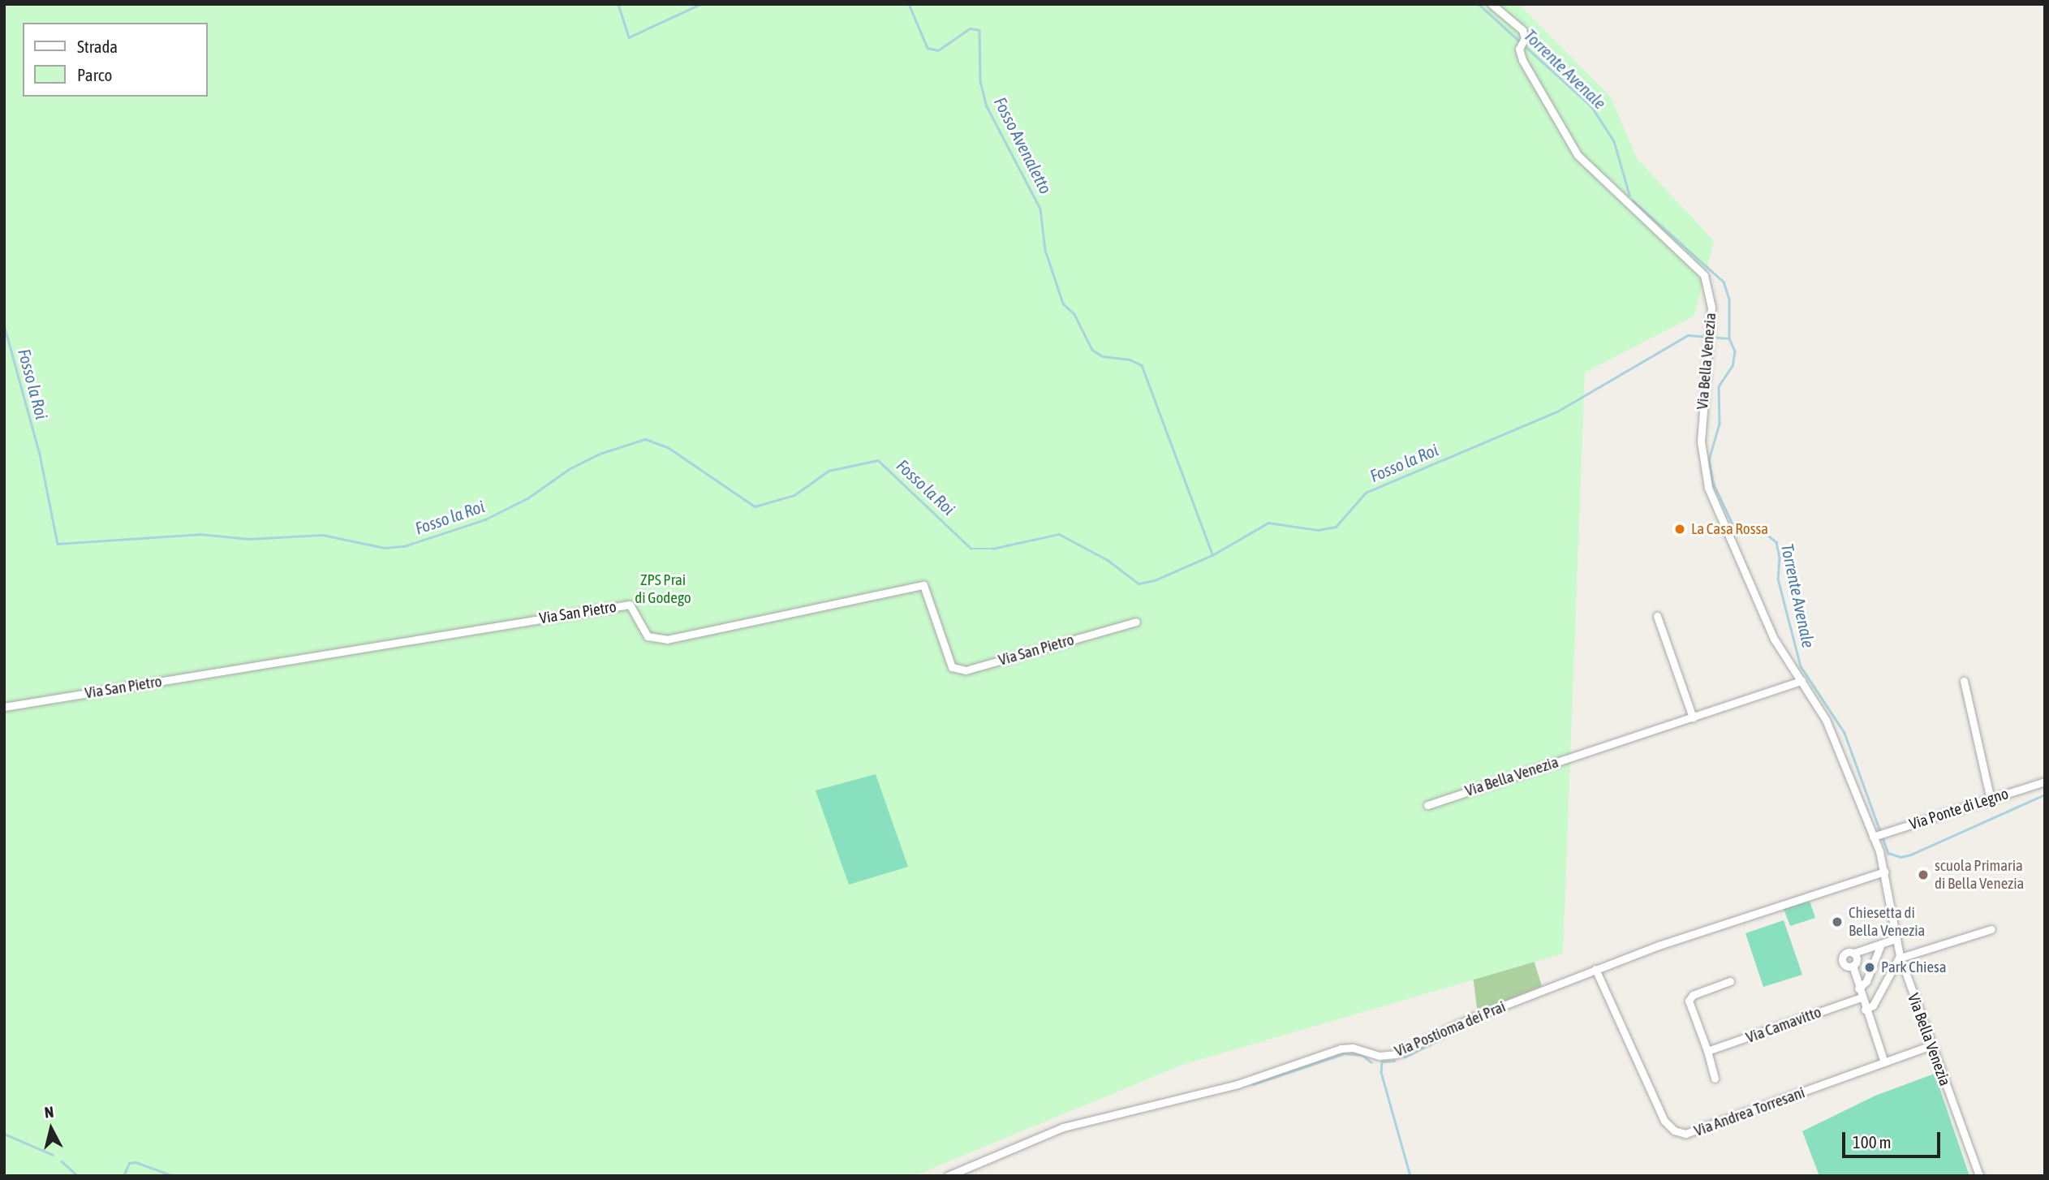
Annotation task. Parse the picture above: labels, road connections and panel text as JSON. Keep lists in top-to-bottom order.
{
  "streets": {
    "street": [
      "Via Bella Venezia",
      "Via San Pietro",
      "Via Ponte di Legno",
      "Via Camavitto",
      "Via Postioma dei Prai",
      "Via Andrea Torresani"
    ]
  },
  "crossings": [
    ["Via Bella Venezia", "Via Ponte di Legno"],
    ["Via Bella Venezia", "Via Postioma dei Prai"],
    ["Via Bella Venezia", "Via Andrea Torresani"],
    ["Via Postioma dei Prai", "Via Andrea Torresani"]
  ],
  "water": ["Torrente Avenale", "Fosso Avenaletto", "Fosso la Roi"],
  "parks": ["ZPS Prai di Godego"],
  "places": [
    "La Casa Rossa",
    "scuola Primaria di Bella Venezia",
    "Chiesetta di Bella Venezia",
    "Park Chiesa"
  ],
  "legend": ["Strada", "Parco"],
  "scale_bar": "100 m",
  "north": "top"
}
